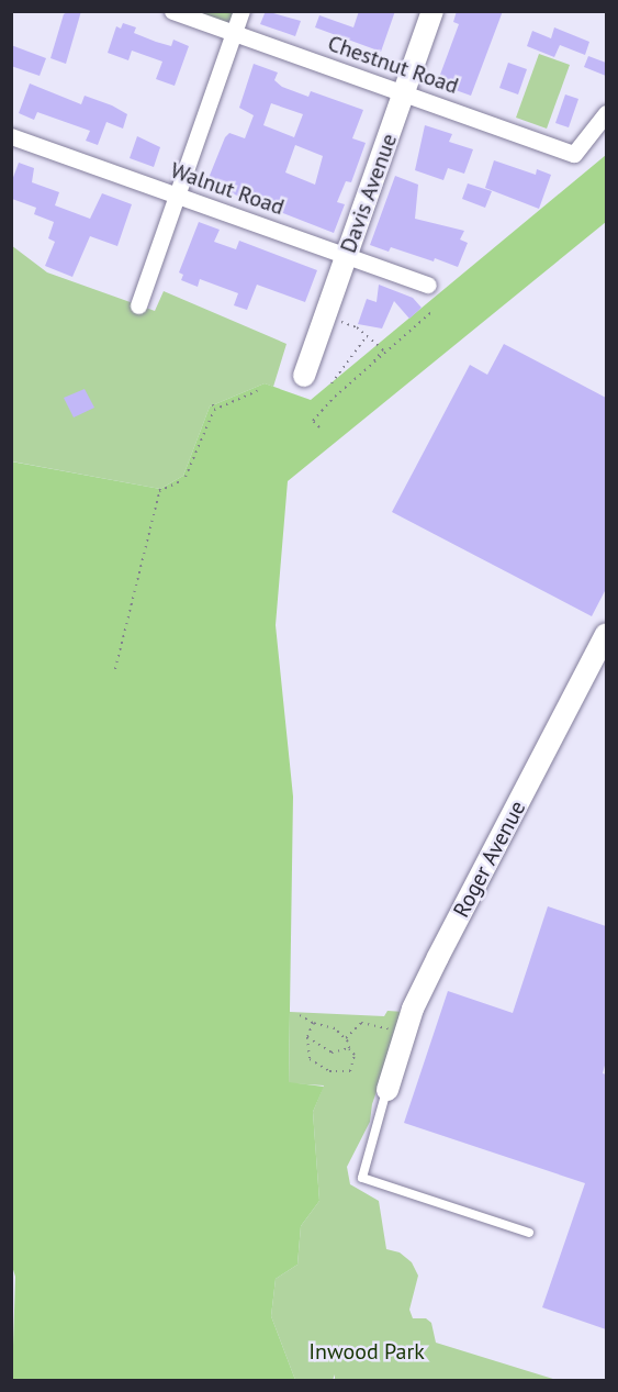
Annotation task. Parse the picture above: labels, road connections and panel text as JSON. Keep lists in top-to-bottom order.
{
  "streets": {
    "street": [
      "Chestnut Road",
      "Walnut Road",
      "Davis Avenue",
      "Roger Avenue"
    ]
  },
  "crossings": [
    ["Chestnut Road", "Davis Avenue"],
    ["Walnut Road", "Davis Avenue"]
  ],
  "parks": ["Inwood Park"]
}
